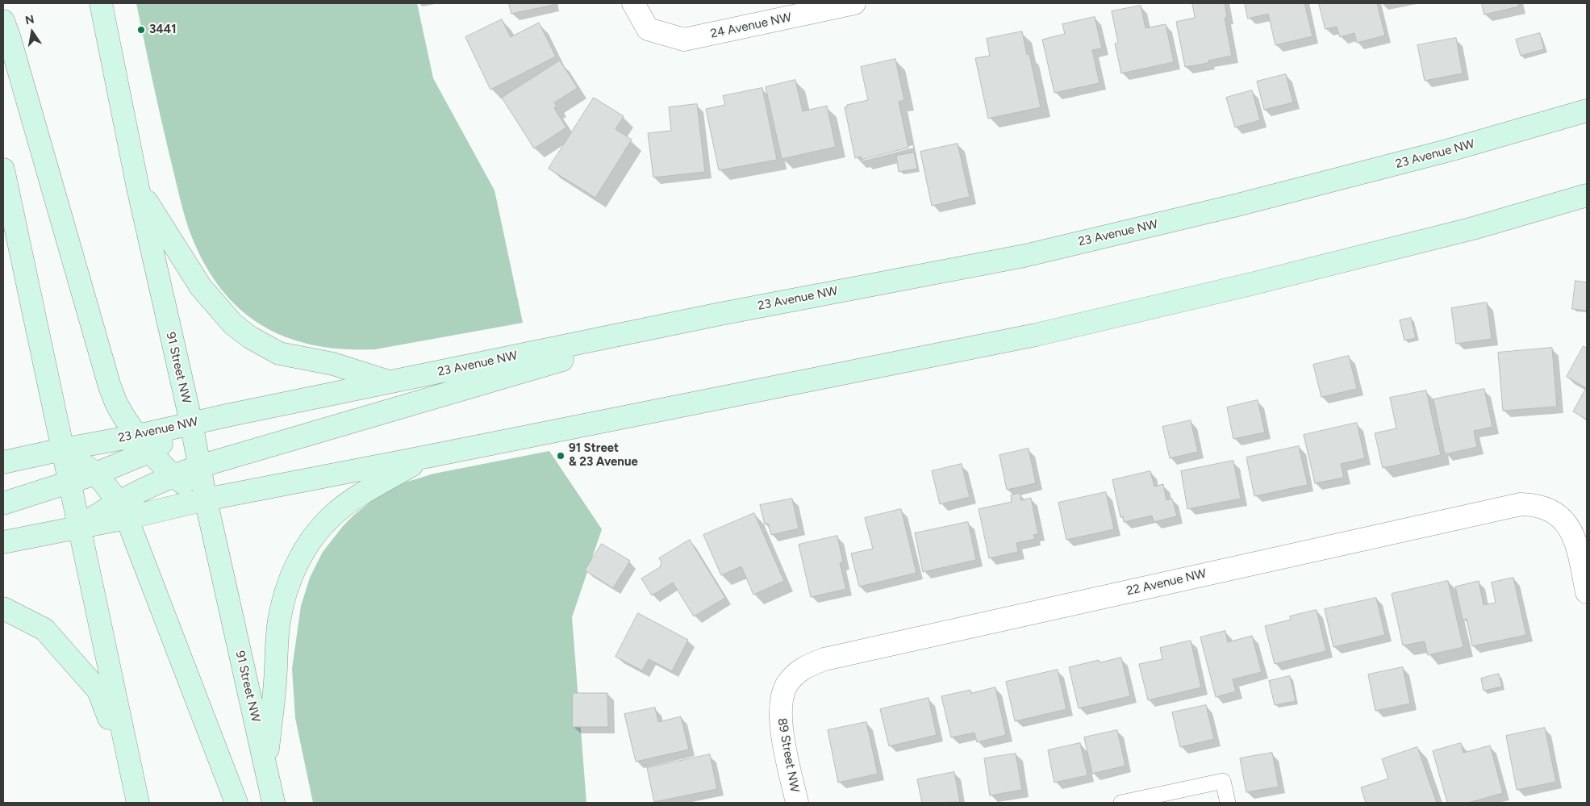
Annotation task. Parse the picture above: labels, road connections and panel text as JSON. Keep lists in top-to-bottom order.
{
  "streets": {
    "main road": ["23 Avenue NW", "91 Street NW"],
    "street": ["24 Avenue NW", "22 Avenue NW", "89 Street NW"]
  },
  "crossings": [
    ["23 Avenue NW", "91 Street NW"],
    ["22 Avenue NW", "89 Street NW"]
  ],
  "places": ["3441", "91 Street & 23 Avenue"],
  "north": "top"
}
